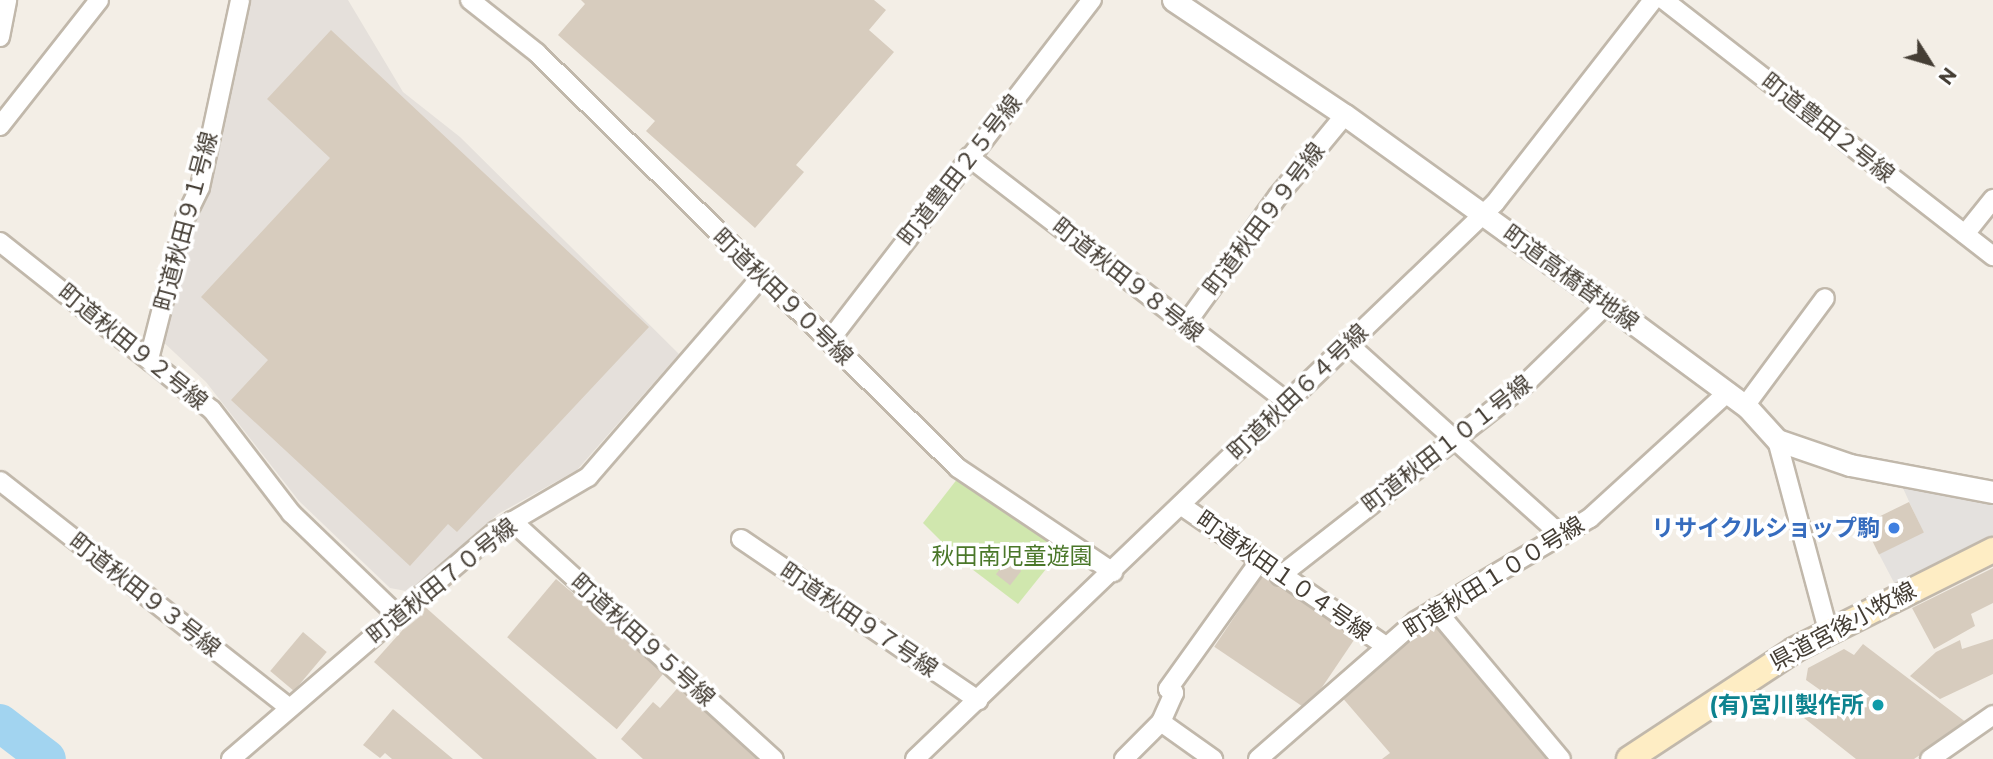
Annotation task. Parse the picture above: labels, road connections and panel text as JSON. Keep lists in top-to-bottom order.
{
  "streets": {
    "main road": ["県道宮後小牧線"],
    "street": [
      "町道豊田２号線",
      "町道豊田２５号線",
      "町道秋田９９号線",
      "町道秋田９１号線",
      "町道高橋替地線",
      "町道秋田９８号線",
      "町道秋田９０号線",
      "町道秋田９２号線",
      "町道秋田６４号線",
      "町道秋田１０１号線",
      "町道秋田１０４号線",
      "町道秋田１００号線",
      "町道秋田７０号線",
      "町道秋田９３号線",
      "町道秋田９７号線",
      "町道秋田９５号線"
    ]
  },
  "crossings": [
    ["町道豊田２５号線", "町道秋田９８号線"],
    ["町道豊田２５号線", "町道秋田９０号線"],
    ["町道秋田９９号線", "町道高橋替地線"],
    ["町道秋田９９号線", "町道秋田９８号線"],
    ["町道秋田９１号線", "町道秋田９２号線"],
    ["町道高橋替地線", "町道秋田６４号線"],
    ["町道高橋替地線", "町道秋田１０１号線"],
    ["町道高橋替地線", "町道秋田１００号線"],
    ["町道秋田９８号線", "町道秋田６４号線"],
    ["町道秋田９０号線", "町道秋田６４号線"],
    ["町道秋田９０号線", "町道秋田７０号線"],
    ["町道秋田９２号線", "町道秋田７０号線"],
    ["町道秋田６４号線", "町道秋田１０４号線"],
    ["町道秋田６４号線", "町道秋田９７号線"],
    ["町道秋田１０１号線", "町道秋田１０４号線"],
    ["町道秋田１０４号線", "町道秋田１００号線"],
    ["町道秋田７０号線", "町道秋田９３号線"],
    ["町道秋田７０号線", "町道秋田９５号線"]
  ],
  "parks": ["秋田南児童遊園"],
  "places": ["リサイクルショップ駒", "(有)宮川製作所"],
  "north": "bottom right"
}
